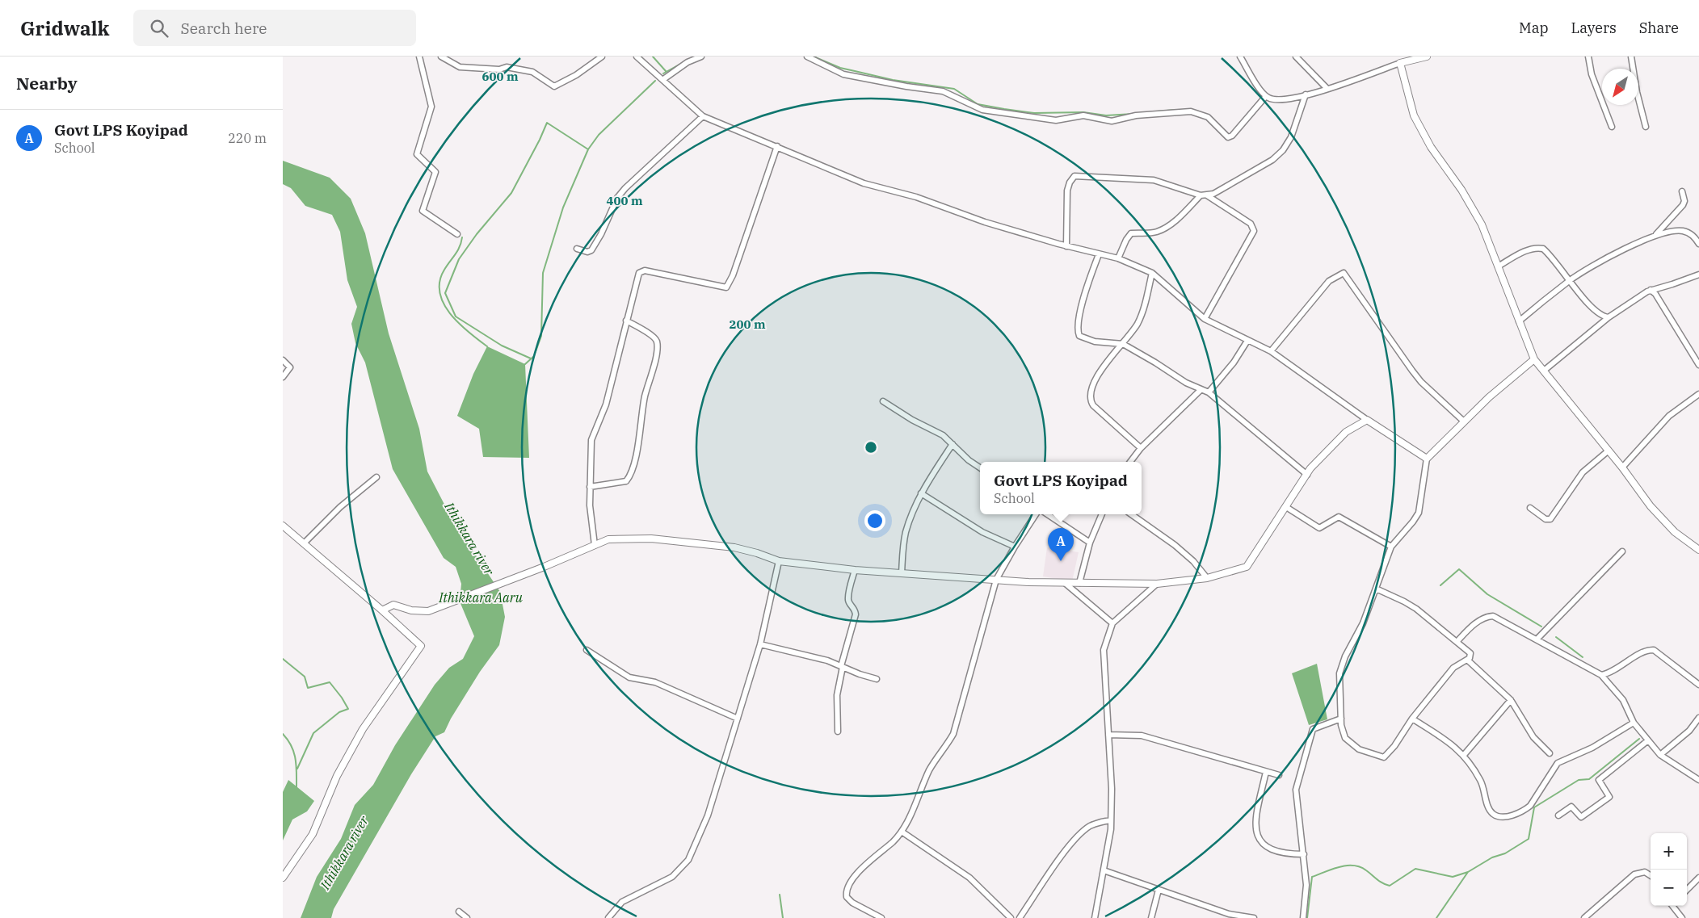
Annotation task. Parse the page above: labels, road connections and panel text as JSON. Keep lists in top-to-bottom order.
{
  "water": ["Ithikkara river", "Ithikkara Aaru"],
  "north": "bottom left",
  "page": {
    "header": "Gridwalk",
    "search": "Search here",
    "nav": ["Map", "Layers", "Share"],
    "heading": "Nearby",
    "list": [
      {
        "mark": "A",
        "name": "Govt LPS Koyipad",
        "note": "School",
        "value": "220 m"
      }
    ],
    "popup": ["Govt LPS Koyipad", "School"],
    "pins": "A",
    "map_buttons": ["+", "−"]
  },
  "rings": ["600 m", "400 m", "200 m"]
}
